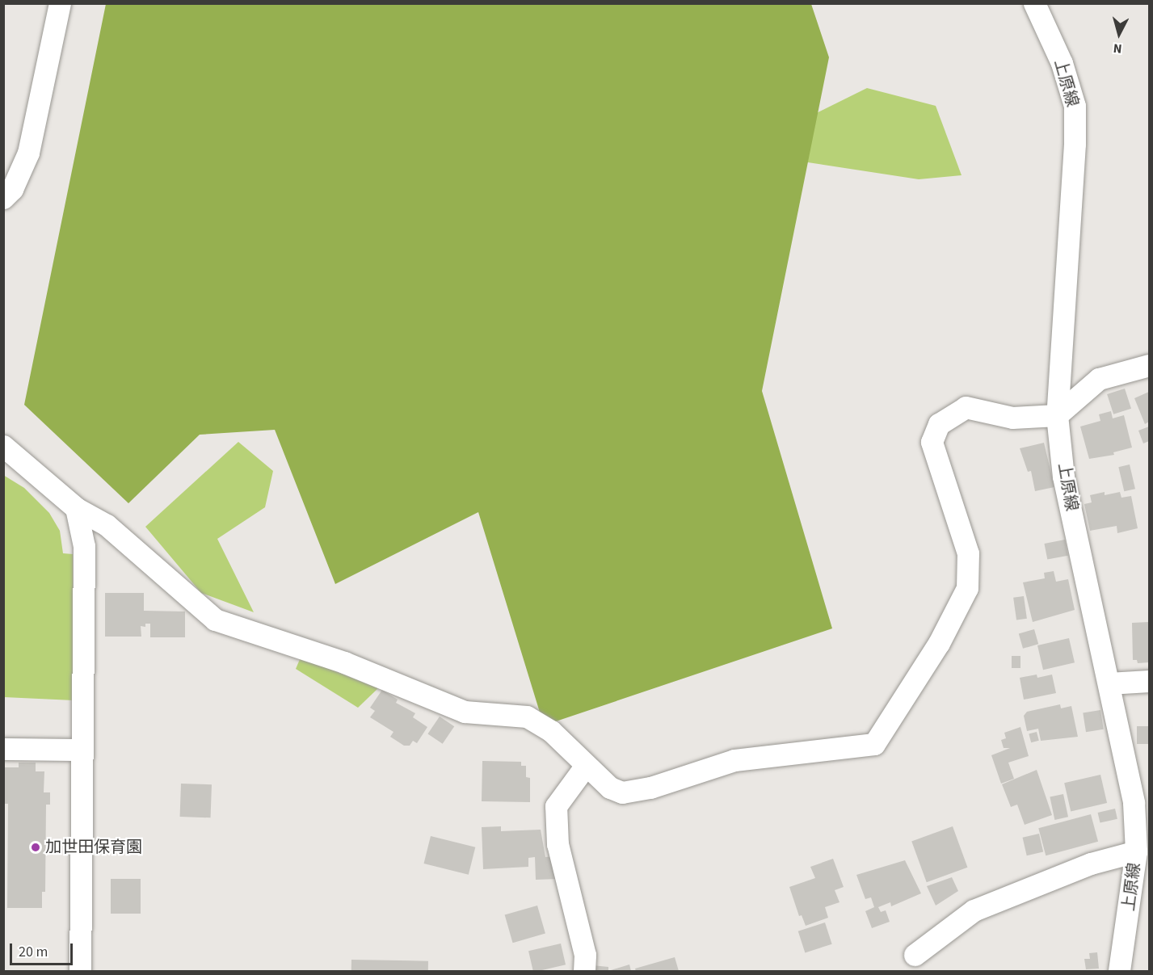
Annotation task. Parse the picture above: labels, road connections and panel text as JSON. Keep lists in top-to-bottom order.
{
  "streets": {
    "street": ["上原線"]
  },
  "places": ["加世田保育園"],
  "scale_bar": "20 m",
  "north": "bottom"
}
